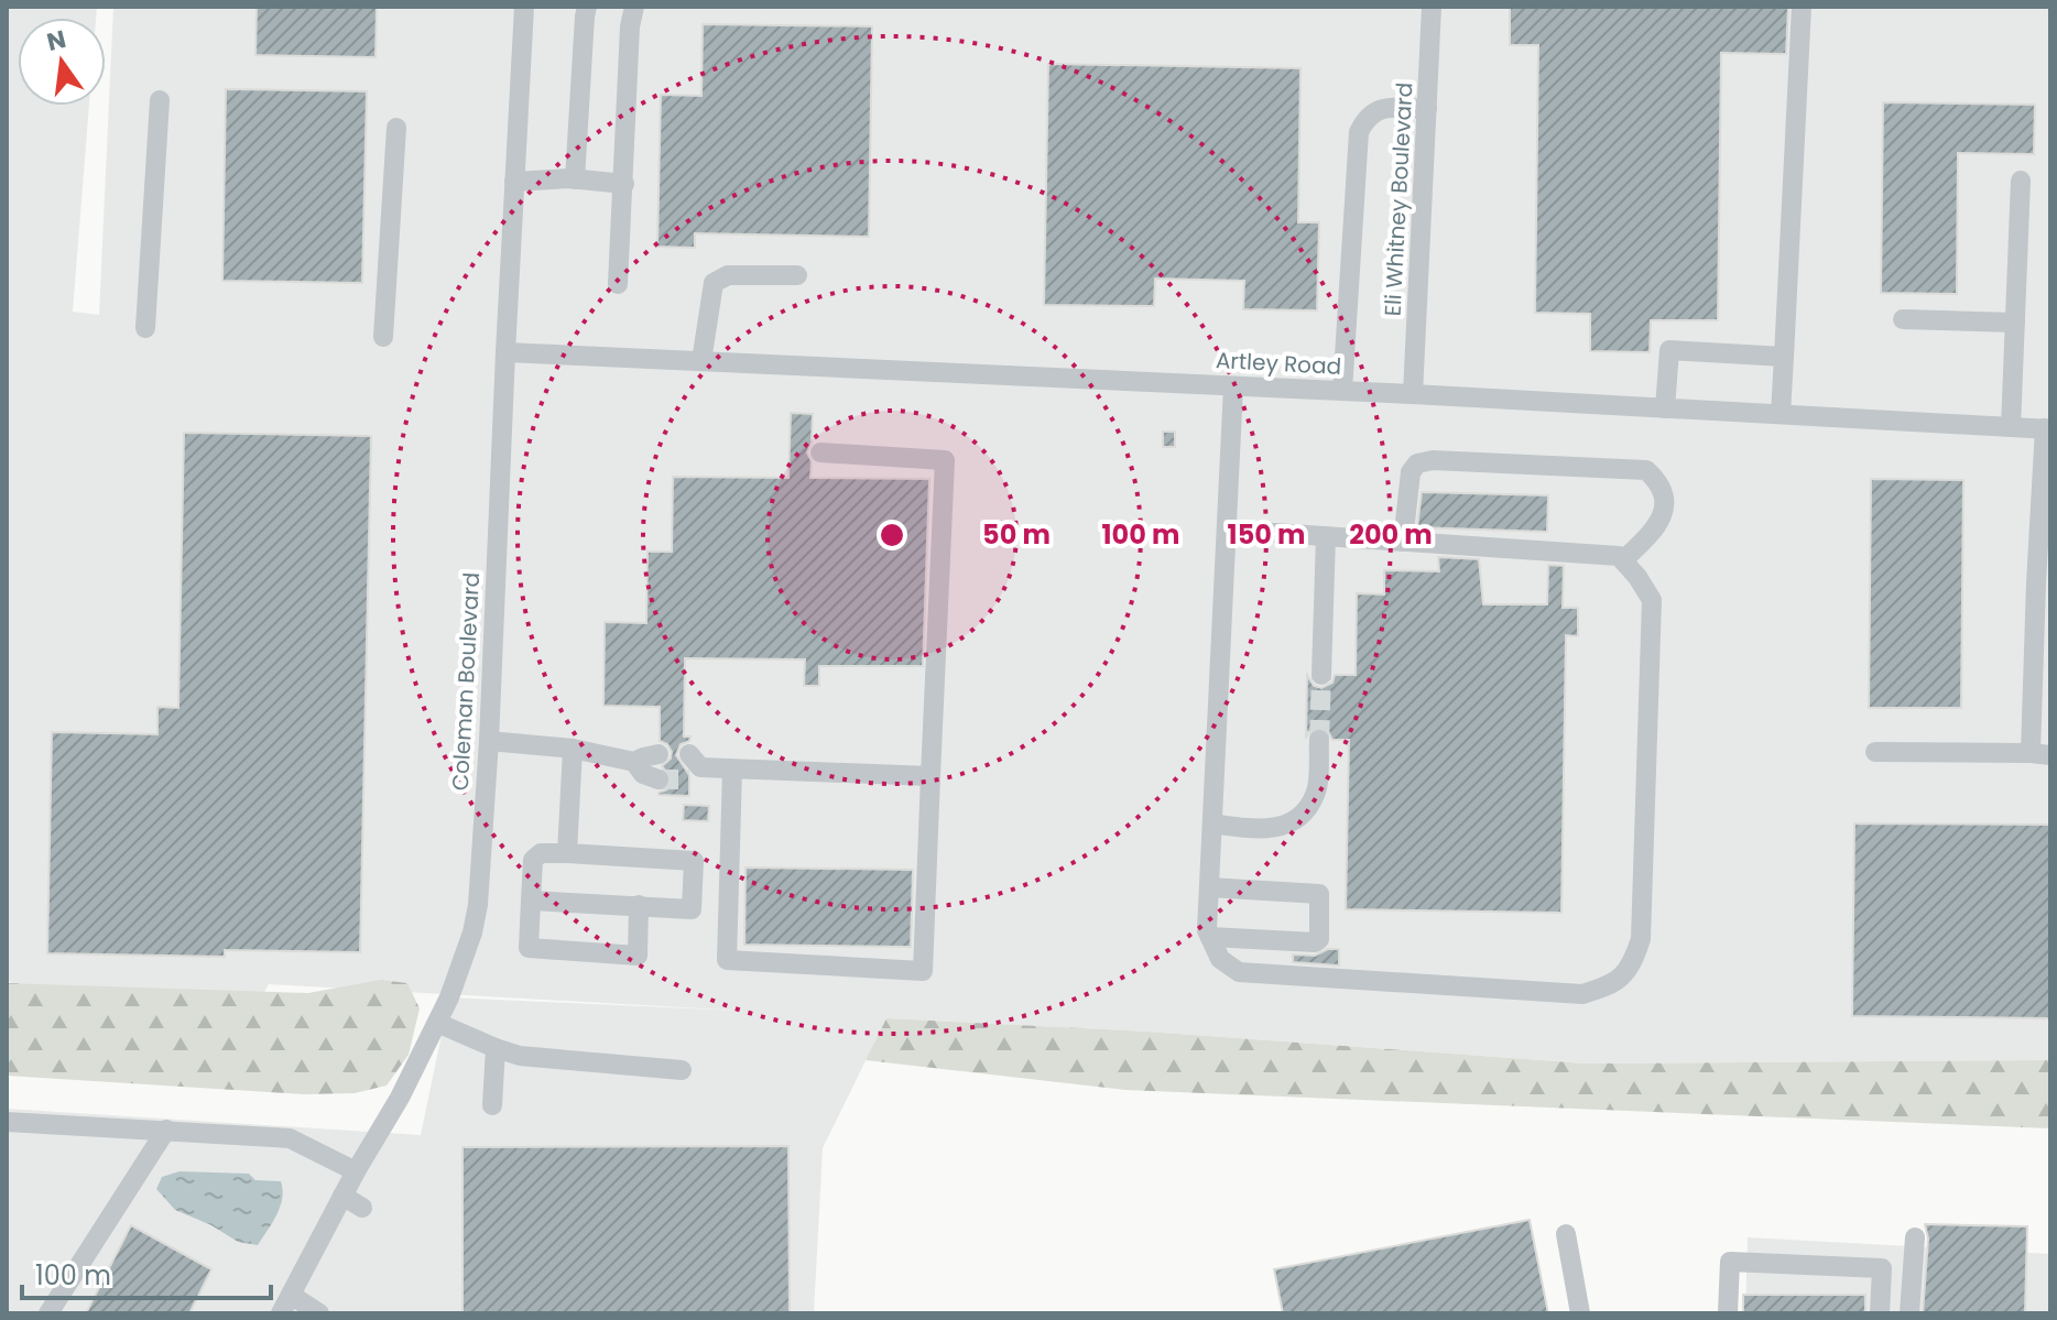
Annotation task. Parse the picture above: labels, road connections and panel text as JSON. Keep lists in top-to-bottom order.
{
  "streets": {
    "street": ["Eli Whitney Boulevard", "Artley Road", "Coleman Boulevard"]
  },
  "crossings": [
    ["Eli Whitney Boulevard", "Artley Road"],
    ["Artley Road", "Coleman Boulevard"]
  ],
  "scale_bar": "100 m",
  "north": "top",
  "rings": [
    "50 m",
    "100 m",
    "150 m",
    "200 m"
  ]
}
